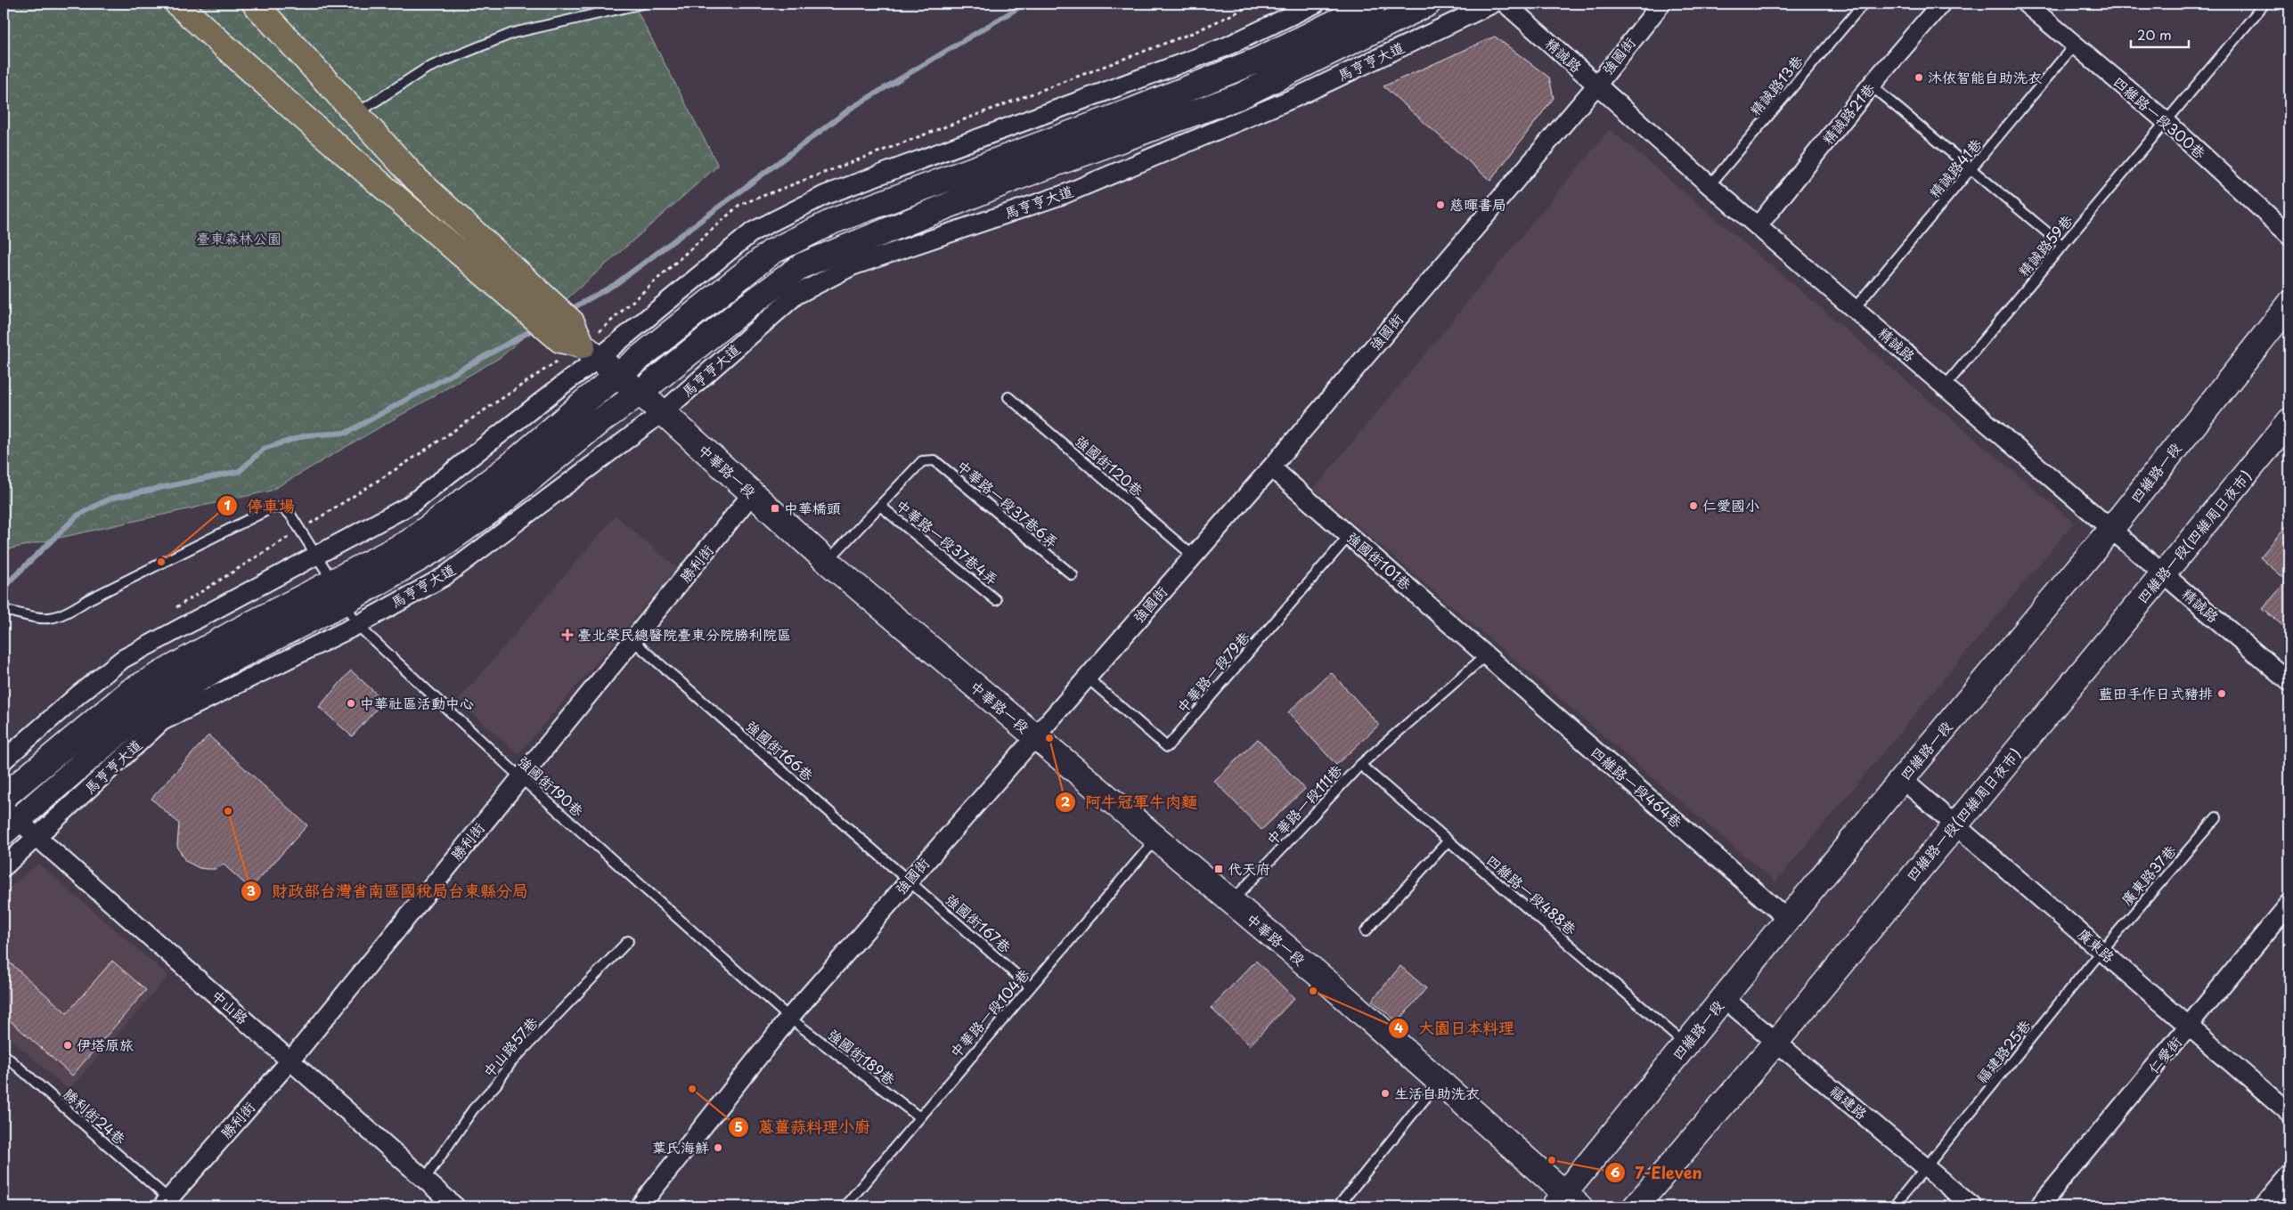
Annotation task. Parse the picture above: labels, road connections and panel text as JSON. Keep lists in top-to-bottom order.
{
  "streets": {
    "street": [
      "精誠路",
      "強國街",
      "馬亨亨大道",
      "精誠路21巷",
      "四維路一段300巷",
      "中華路一段",
      "四維路一段",
      "四維路一段(四維周日夜市)",
      "強國街101巷",
      "勝利街",
      "四維路一段464巷",
      "廣東路",
      "中山路",
      "仁愛街",
      "福建路"
    ],
    "lane": [
      "精誠路13巷",
      "精誠路41巷",
      "精誠路59巷",
      "強國街120巷",
      "中華路一段37巷6弄",
      "中華路一段37巷4弄",
      "中華路一段79巷",
      "強國街166巷",
      "強國街190巷",
      "中華路一段111巷",
      "廣東路37巷",
      "四維路一段488巷",
      "強國街167巷",
      "中華路一段104巷",
      "中山路57巷",
      "福建路25巷",
      "強國街189巷",
      "勝利街24巷"
    ]
  },
  "crossings": [
    ["精誠路", "強國街"],
    ["精誠路", "精誠路13巷"],
    ["精誠路", "精誠路21巷"],
    ["精誠路", "精誠路41巷"],
    ["精誠路", "精誠路59巷"],
    ["精誠路", "四維路一段"],
    ["精誠路", "四維路一段(四維周日夜市)"],
    ["強國街", "強國街120巷"],
    ["強國街", "中華路一段"],
    ["強國街", "強國街101巷"],
    ["強國街", "中華路一段79巷"],
    ["強國街", "強國街166巷"],
    ["強國街", "強國街190巷"],
    ["強國街", "強國街167巷"],
    ["強國街", "強國街189巷"],
    ["馬亨亨大道", "中華路一段"],
    ["馬亨亨大道", "強國街190巷"],
    ["馬亨亨大道", "中山路"],
    ["四維路一段300巷", "精誠路41巷"],
    ["四維路一段300巷", "精誠路59巷"],
    ["中華路一段", "四維路一段"],
    ["中華路一段", "勝利街"],
    ["中華路一段", "中華路一段111巷"],
    ["中華路一段", "中華路一段104巷"],
    ["四維路一段", "四維路一段464巷"],
    ["四維路一段", "四維路一段488巷"],
    ["四維路一段", "廣東路"],
    ["四維路一段", "福建路"],
    ["中華路一段37巷6弄", "中華路一段37巷4弄"],
    ["四維路一段(四維周日夜市)", "廣東路"],
    ["四維路一段(四維周日夜市)", "福建路"],
    ["強國街101巷", "中華路一段79巷"],
    ["強國街101巷", "四維路一段464巷"],
    ["強國街101巷", "中華路一段111巷"],
    ["勝利街", "強國街166巷"],
    ["勝利街", "強國街190巷"],
    ["勝利街", "中山路"],
    ["勝利街", "勝利街24巷"],
    ["強國街166巷", "強國街167巷"],
    ["強國街190巷", "強國街189巷"],
    ["四維路一段464巷", "中華路一段111巷"],
    ["中華路一段111巷", "四維路一段488巷"],
    ["廣東路37巷", "廣東路"],
    ["廣東路37巷", "福建路25巷"],
    ["強國街167巷", "中華路一段104巷"],
    ["廣東路", "福建路25巷"],
    ["廣東路", "仁愛街"],
    ["中山路", "中山路57巷"],
    ["中華路一段104巷", "強國街189巷"],
    ["福建路25巷", "福建路"]
  ],
  "parks": ["臺東森林公園"],
  "places": {
    "other": [
      "沐依智能自助洗衣",
      "慈暉書局",
      "仁愛國小",
      "停車場",
      "藍田手作日式豬排",
      "中華社區活動中心",
      "阿牛冠軍牛肉麵",
      "財政部台灣省南區國稅局台東縣分局",
      "大園日本料理",
      "伊塔原旅",
      "蔥薑蒜料理小廚",
      "生活自助洗衣",
      "葉氏海鮮",
      "7-Eleven"
    ],
    "transit": ["中華橋頭", "代天府"],
    "health": ["臺北榮民總醫院臺東分院勝利院區"]
  },
  "scale_bar": "20 m"
}
